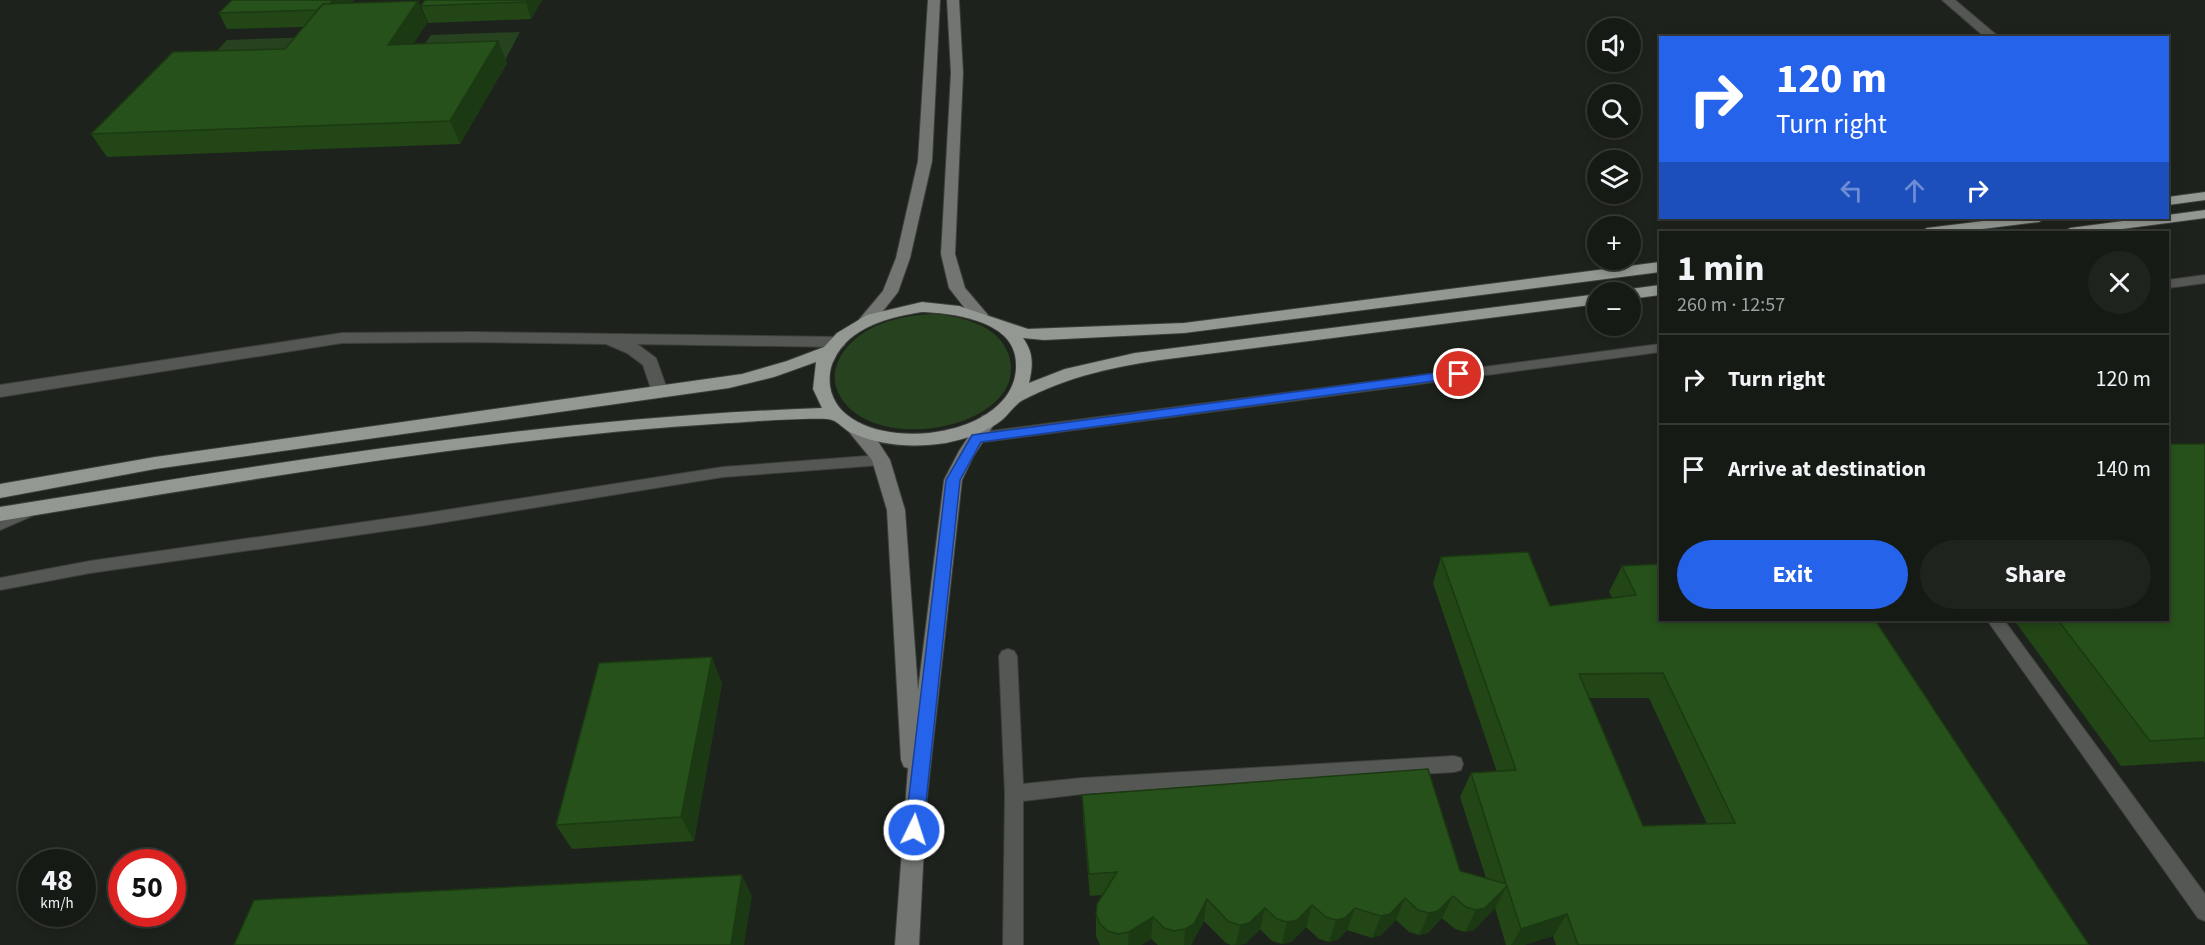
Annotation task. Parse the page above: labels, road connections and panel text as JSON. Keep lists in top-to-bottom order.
{
  "page": {
    "map_buttons": ["+", "−"],
    "turn": ["120 m", "Turn right"],
    "heading": ["1 min", "260 m · 12:57"],
    "list": [
      {
        "name": "Turn right",
        "value": "120 m"
      },
      {
        "name": "Arrive at destination",
        "value": "140 m"
      }
    ],
    "buttons": ["Exit", "Share"],
    "speed": "48 km/h",
    "limit": "50"
  }
}
